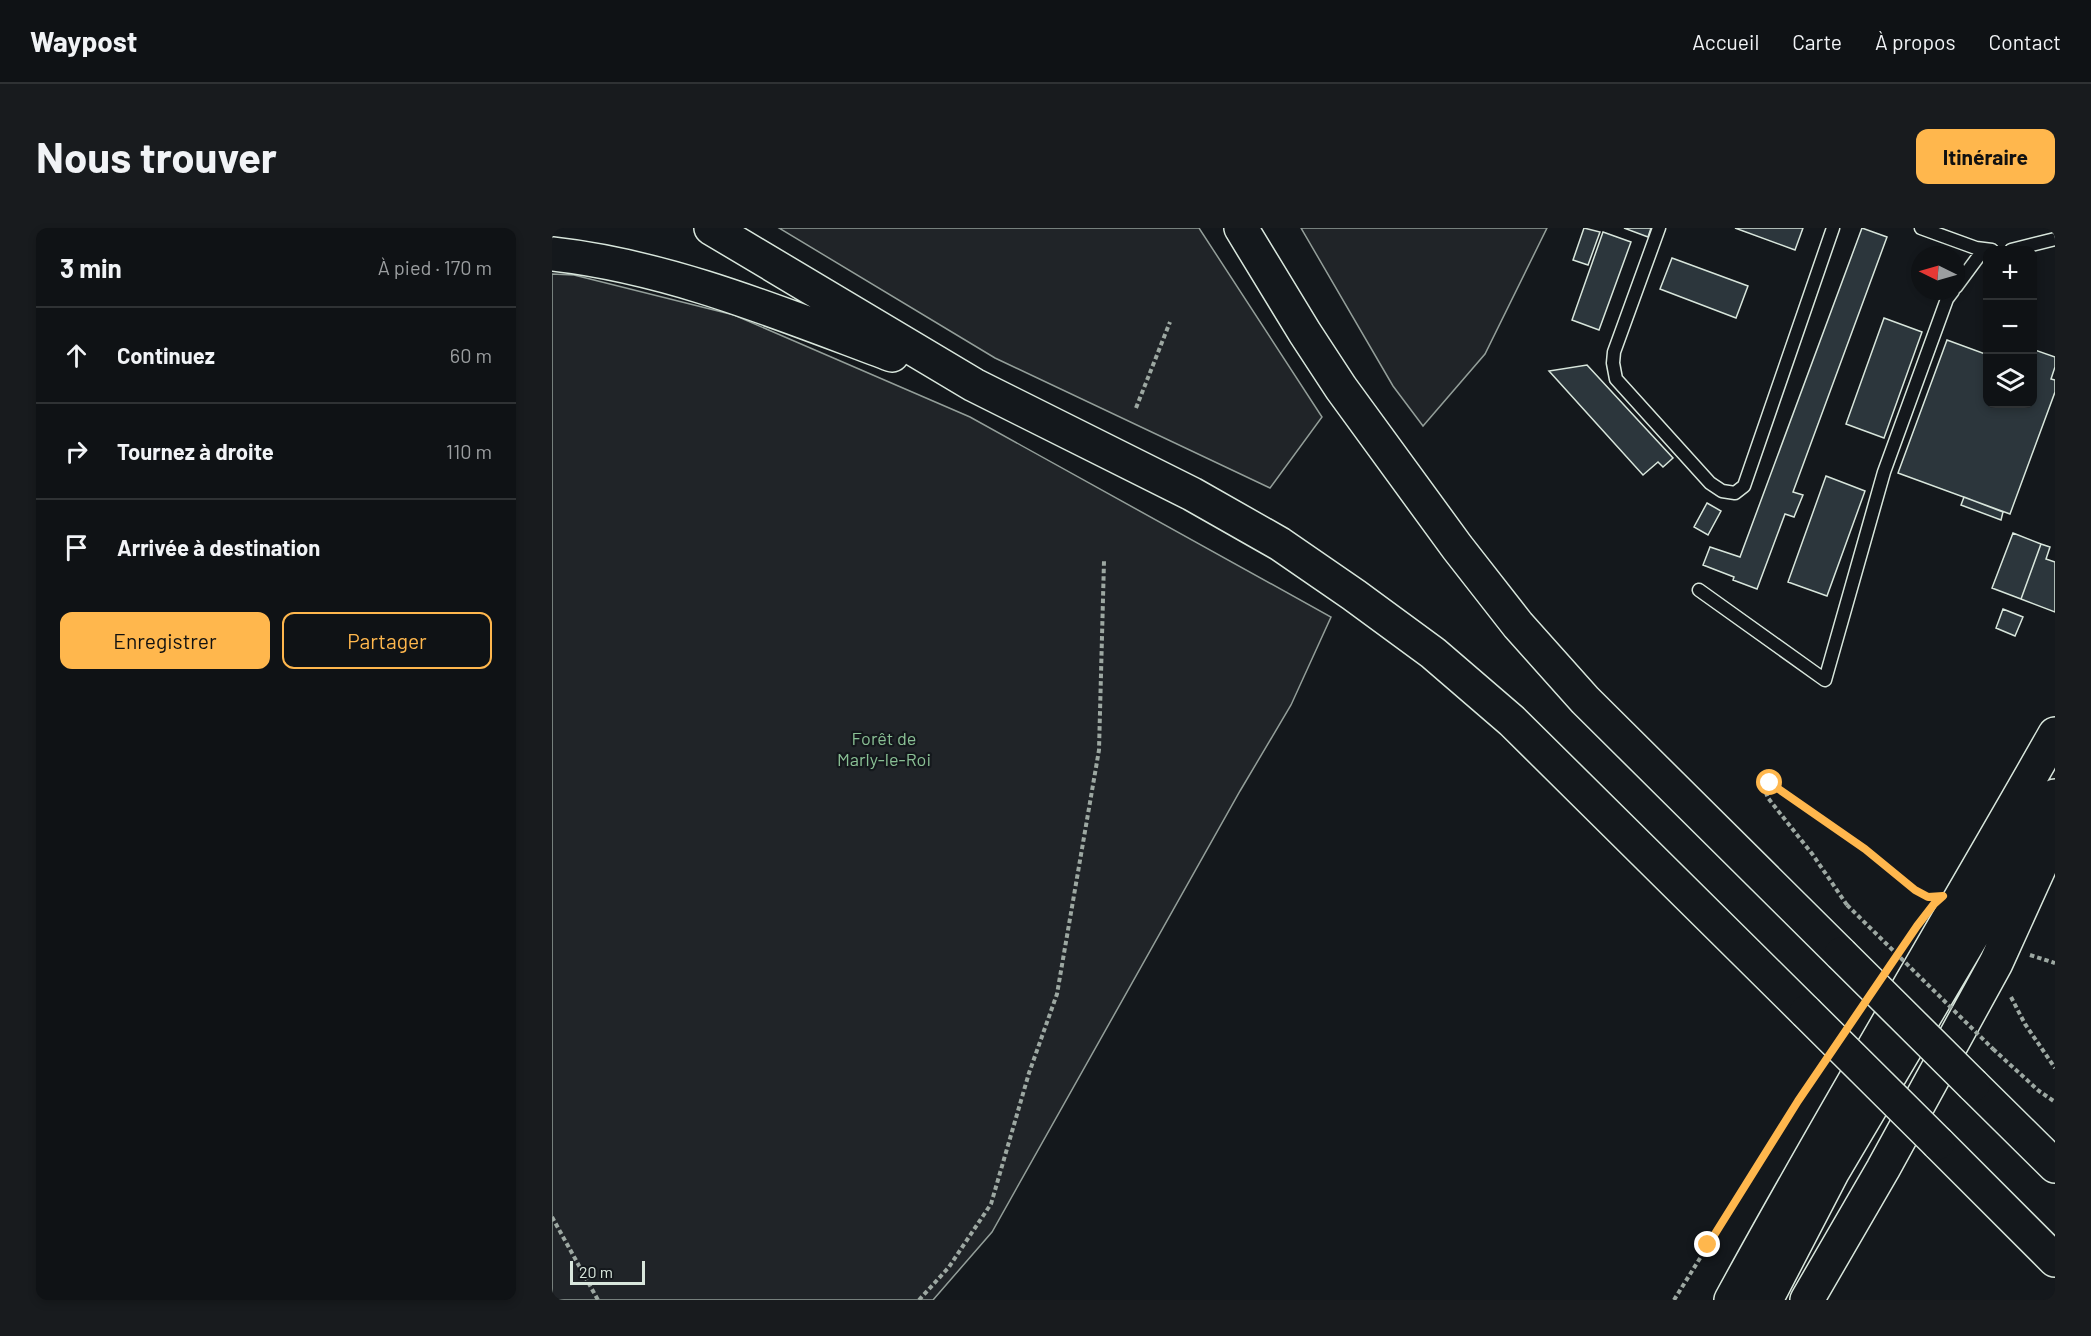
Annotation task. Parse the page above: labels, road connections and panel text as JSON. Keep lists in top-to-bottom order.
{
  "parks": ["Forêt de Marly-le-Roi"],
  "scale_bar": "20 m",
  "north": "left",
  "page": {
    "header": "Waypost",
    "nav": [
      "Accueil",
      "Carte",
      "À propos",
      "Contact"
    ],
    "buttons": [
      "Itinéraire",
      ["Enregistrer", "Partager"]
    ],
    "title": "Nous trouver",
    "heading": ["3 min", "À pied · 170 m"],
    "map_buttons": ["+", "−"],
    "list": [
      ["Continuez", "60 m"],
      ["Tournez à droite", "110 m"],
      "Arrivée à destination"
    ],
    "scale": "20 m"
  }
}
